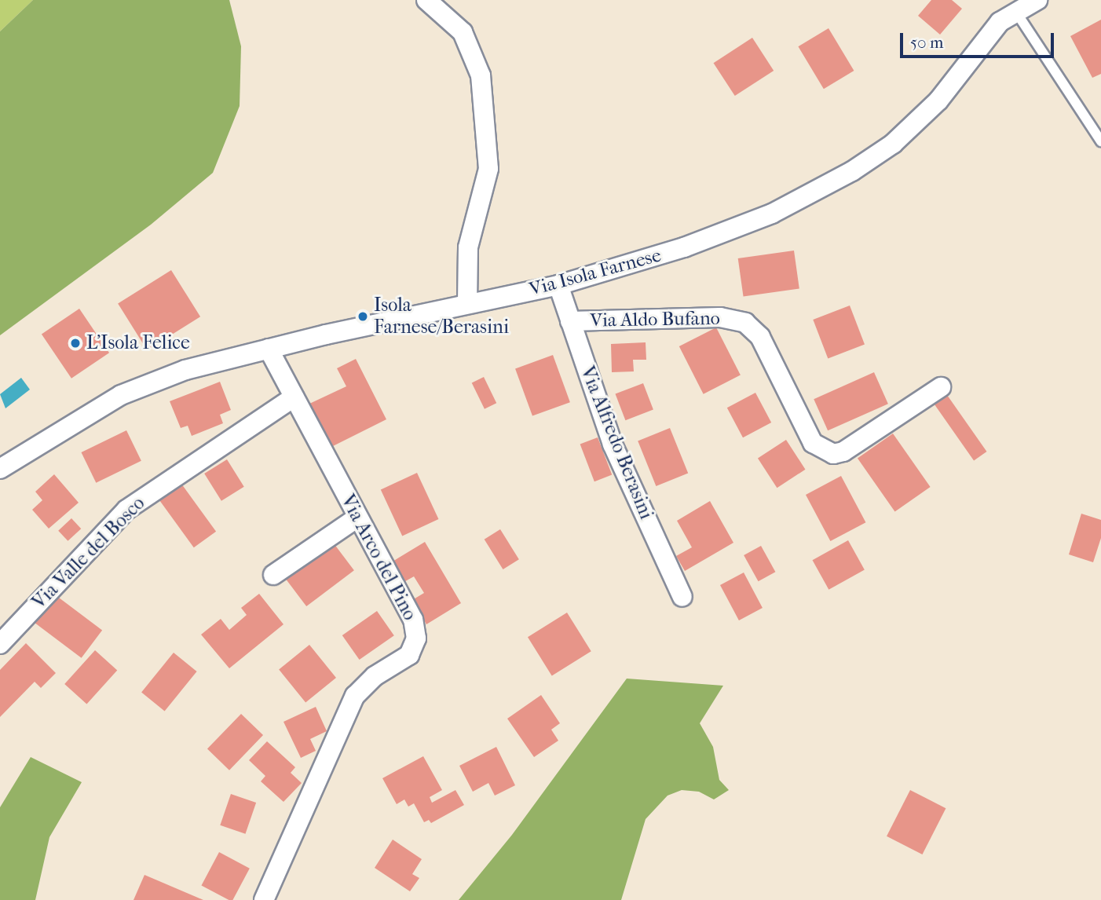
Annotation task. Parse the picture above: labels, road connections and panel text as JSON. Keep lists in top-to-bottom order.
{
  "streets": {
    "street": [
      "Via Isola Farnese",
      "Via Aldo Bufano",
      "Via Alfredo Berasini",
      "Via Valle del Bosco",
      "Via Arco del Pino"
    ]
  },
  "crossings": [
    ["Via Isola Farnese", "Via Alfredo Berasini"],
    ["Via Isola Farnese", "Via Arco del Pino"],
    ["Via Aldo Bufano", "Via Alfredo Berasini"],
    ["Via Valle del Bosco", "Via Arco del Pino"]
  ],
  "places": ["Isola Farnese/Berasini", "L'Isola Felice"],
  "scale_bar": "50 m"
}
